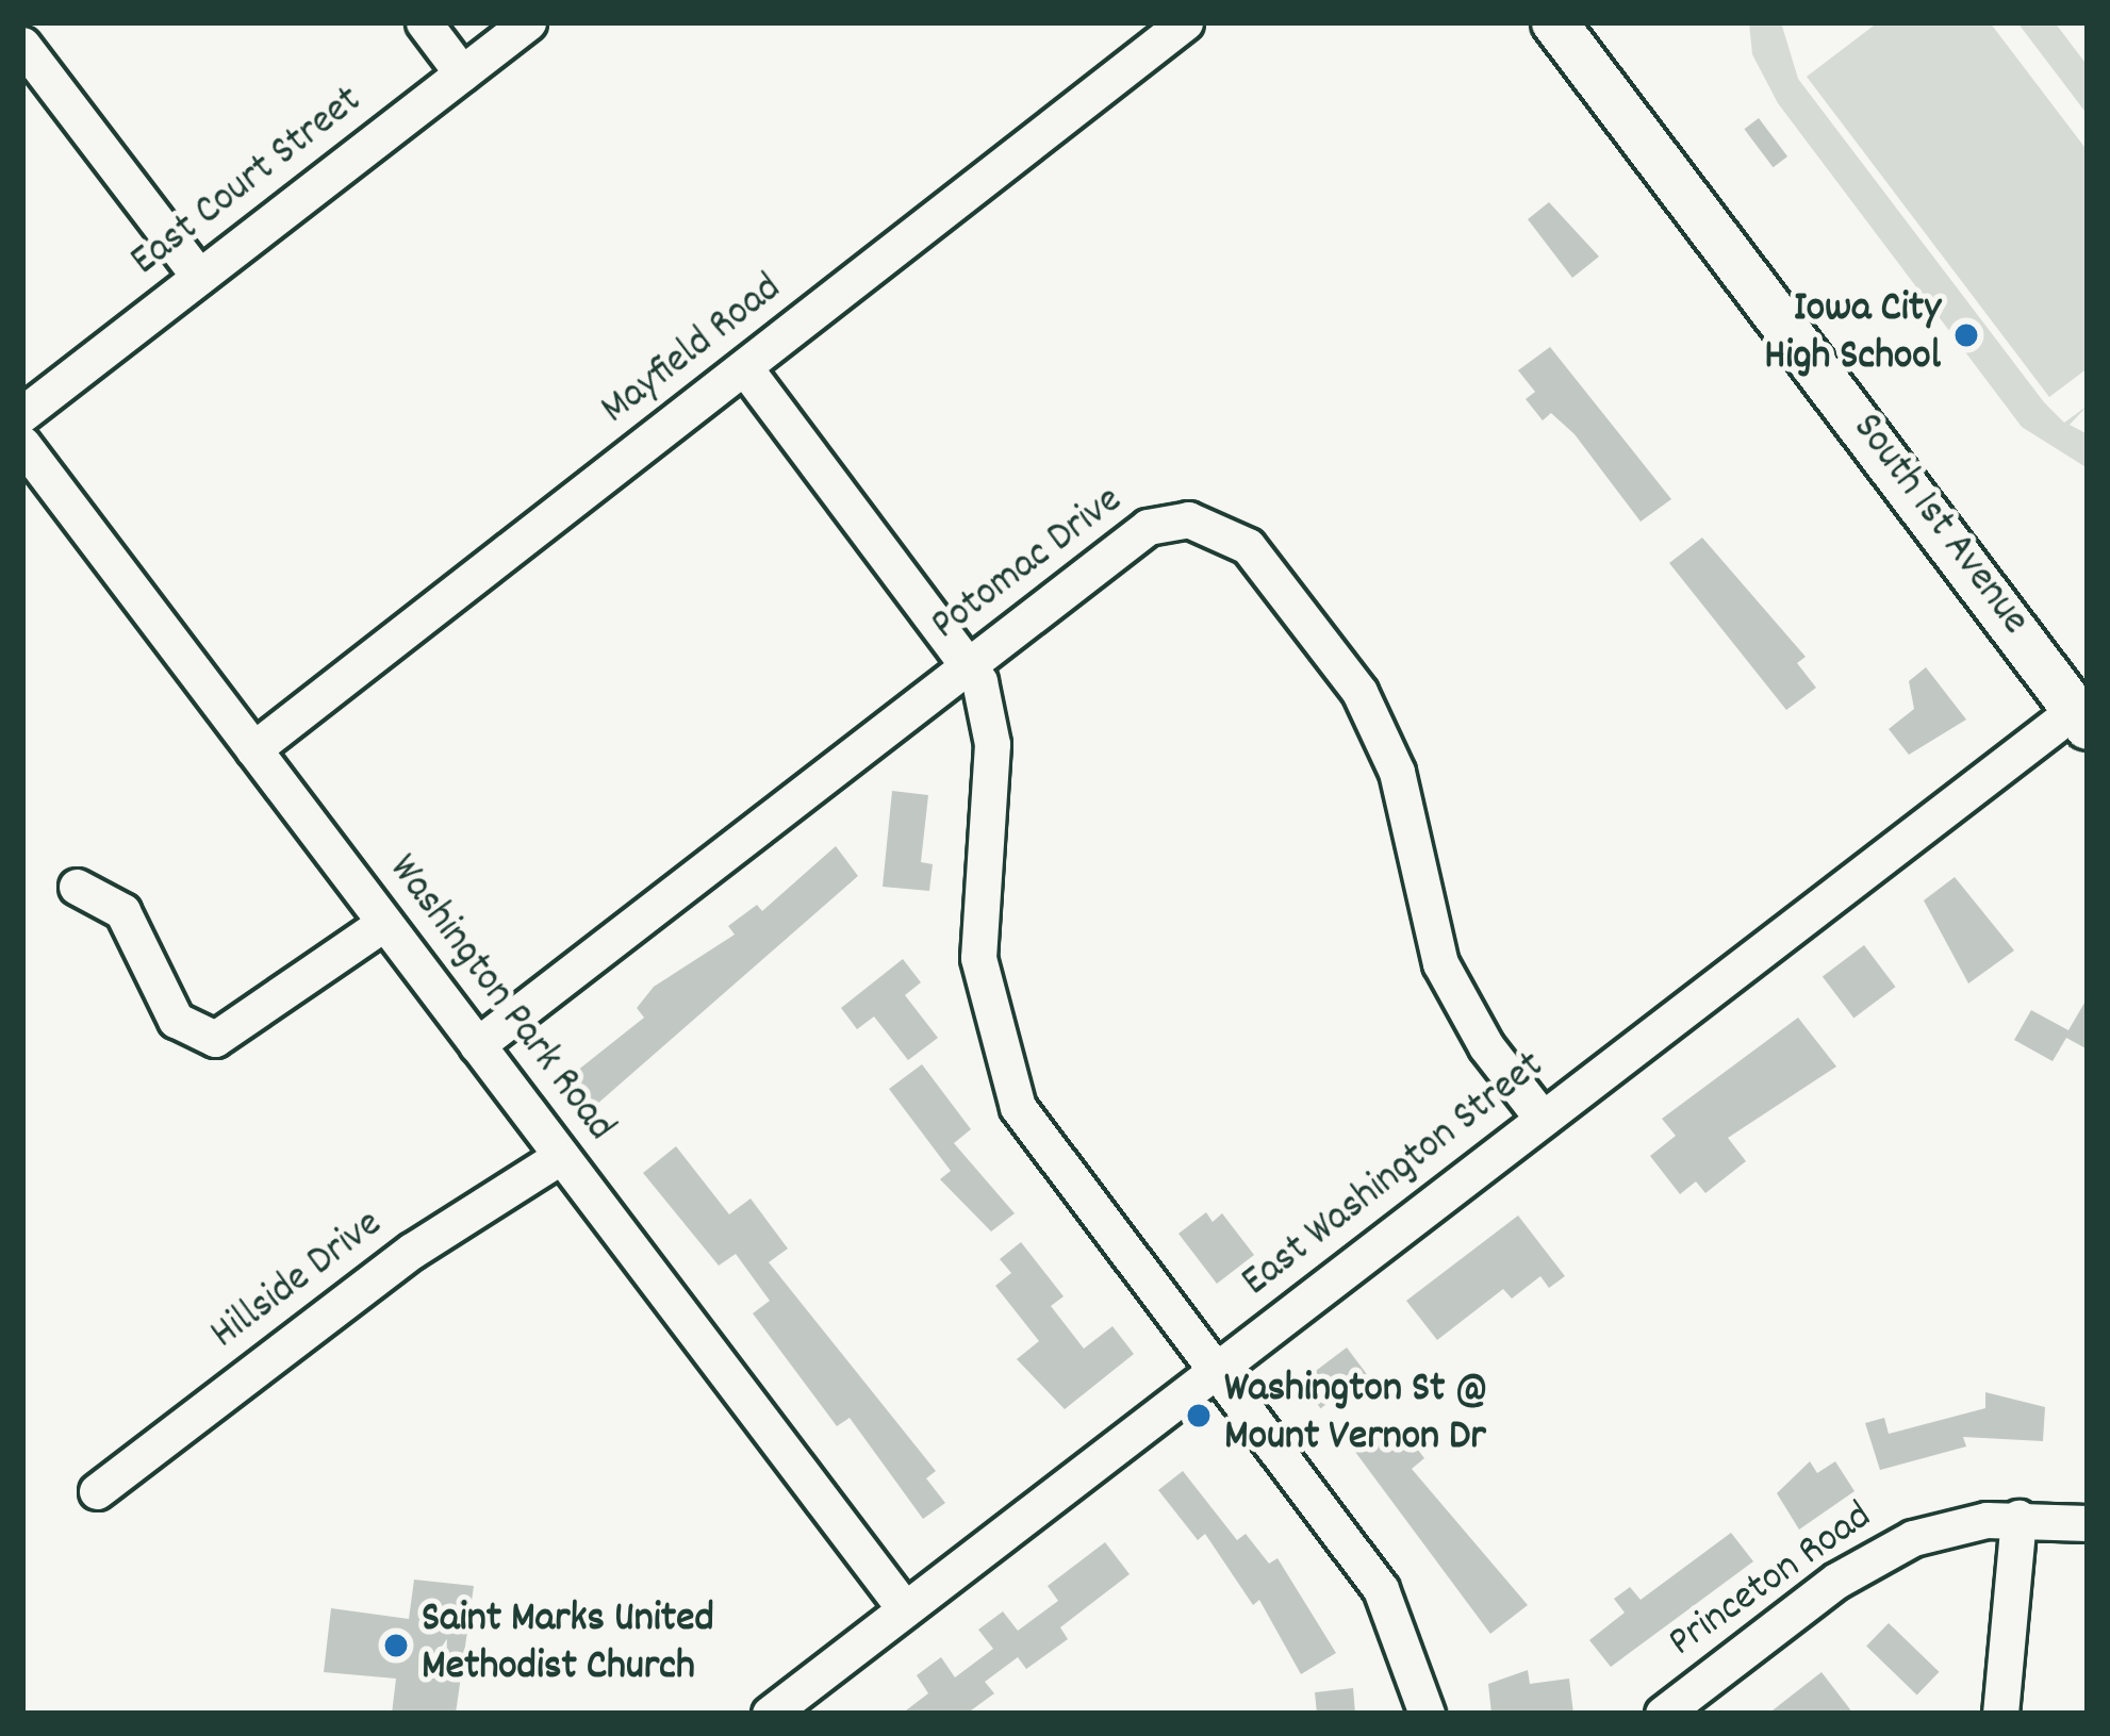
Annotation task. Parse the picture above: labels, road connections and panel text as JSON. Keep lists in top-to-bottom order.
{
  "streets": {
    "main road": ["South 1st Avenue"],
    "street": [
      "East Court Street",
      "Mayfield Road",
      "Potomac Drive",
      "Washington Park Road",
      "East Washington Street",
      "Hillside Drive",
      "Princeton Road"
    ]
  },
  "crossings": [
    ["Mayfield Road", "Washington Park Road"],
    ["South 1st Avenue", "East Washington Street"],
    ["Potomac Drive", "Washington Park Road"],
    ["Potomac Drive", "East Washington Street"],
    ["Washington Park Road", "East Washington Street"],
    ["Washington Park Road", "Hillside Drive"]
  ],
  "places": ["Iowa City High School", "Washington St @ Mount Vernon Dr", "Saint Marks United Methodist Church"]
}
